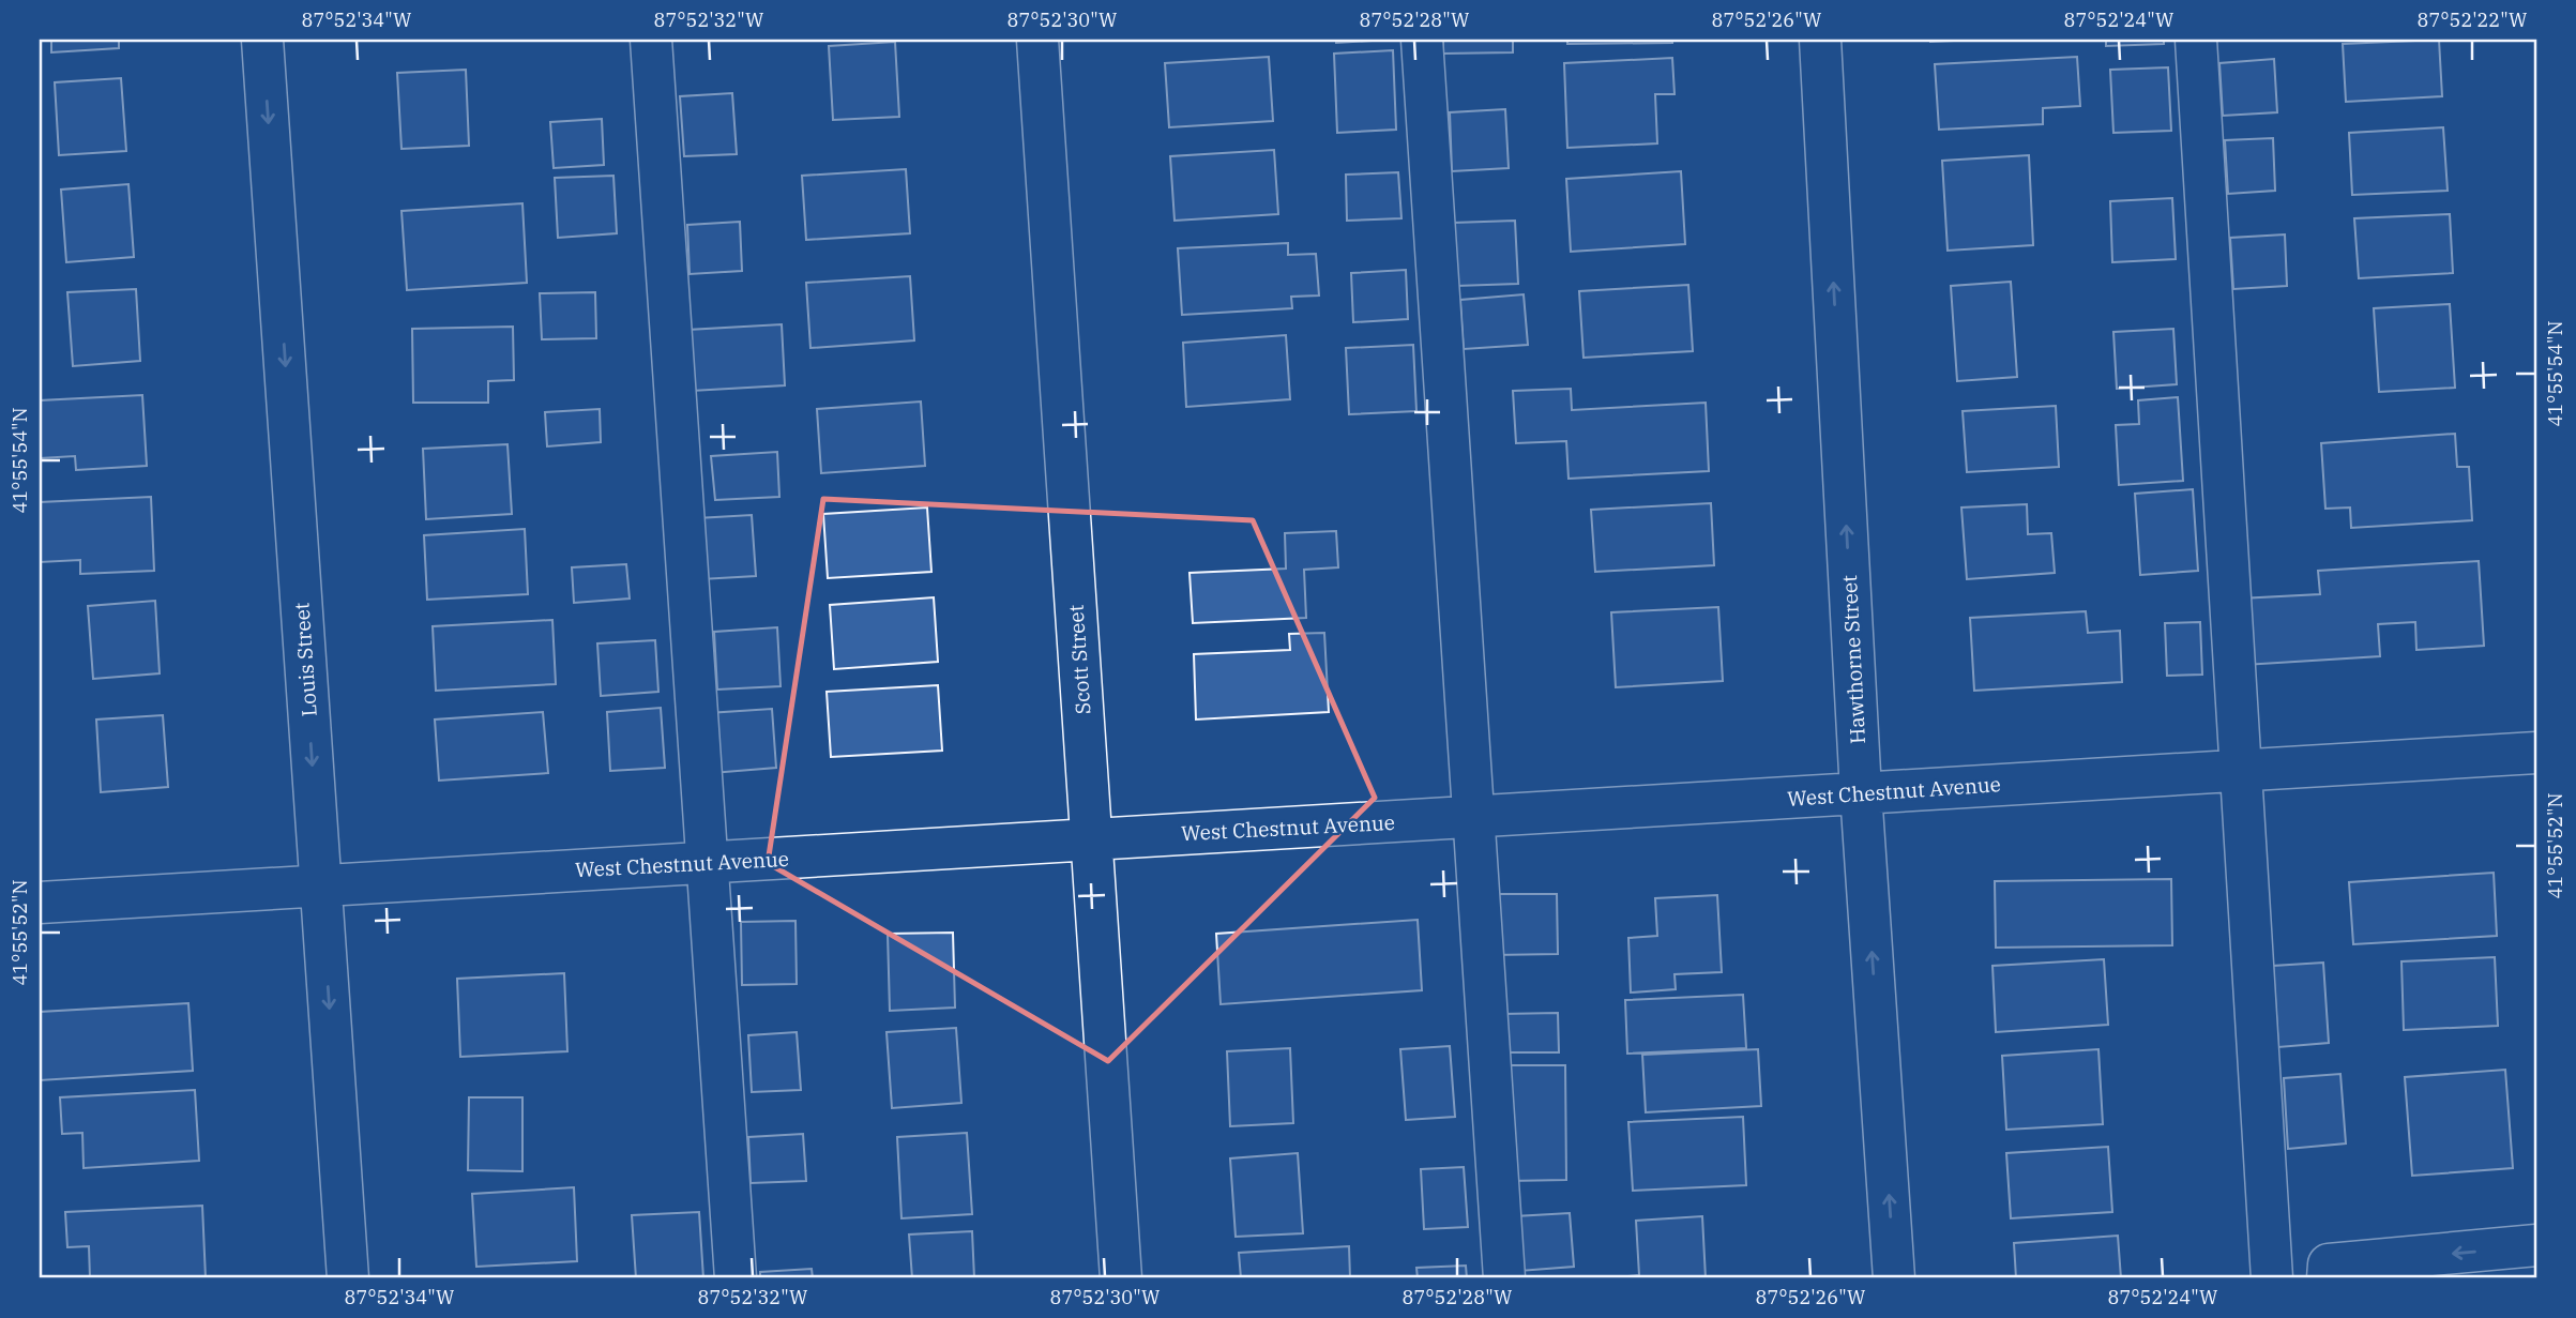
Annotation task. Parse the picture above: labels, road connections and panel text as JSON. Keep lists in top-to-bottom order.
{
  "streets": {
    "street": [
      "Louis Street",
      "Scott Street",
      "Hawthorne Street",
      "West Chestnut Avenue"
    ]
  },
  "crossings": [
    ["Louis Street", "West Chestnut Avenue"],
    ["Scott Street", "West Chestnut Avenue"],
    ["Hawthorne Street", "West Chestnut Avenue"]
  ],
  "one_way": ["Louis Street", "Hawthorne Street"],
  "coordinates": [
    "87°52'34\"W",
    "87°52'32\"W",
    "87°52'30\"W",
    "87°52'28\"W",
    "87°52'26\"W",
    "87°52'24\"W",
    "87°52'22\"W",
    "41°55'54\"N",
    "41°55'52\"N"
  ]
}
